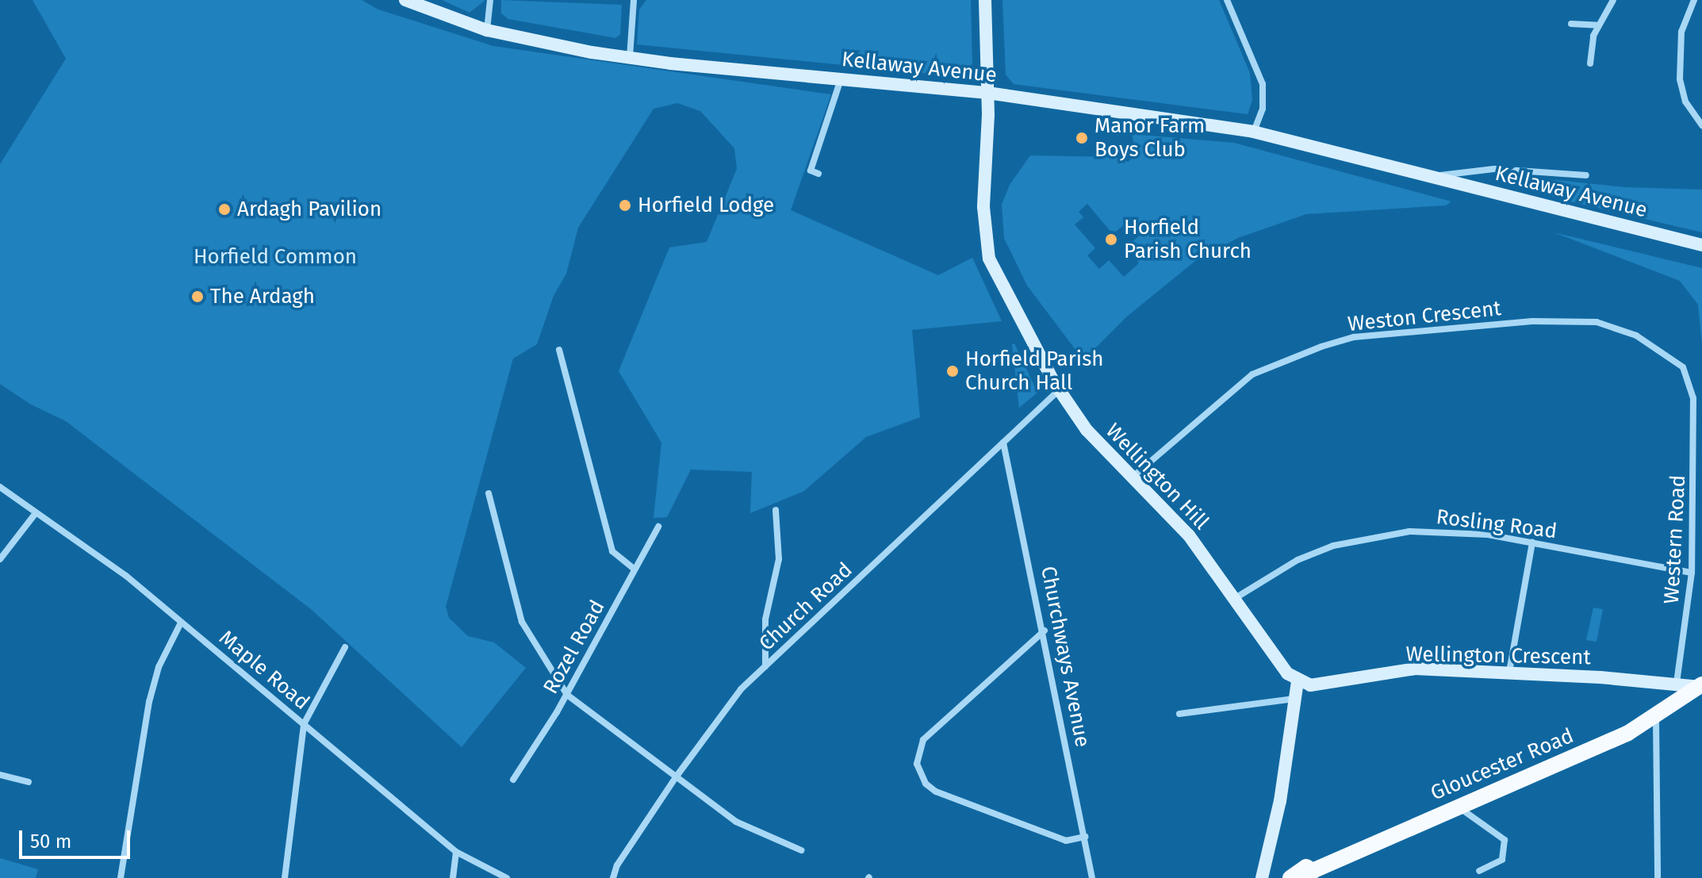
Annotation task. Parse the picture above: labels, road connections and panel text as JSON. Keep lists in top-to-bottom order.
{
  "streets": {
    "main road": ["Gloucester Road"],
    "street": [
      "Kellaway Avenue",
      "Weston Crescent",
      "Wellington Hill",
      "Rosling Road",
      "Western Road",
      "Church Road",
      "Rozel Road",
      "Wellington Crescent",
      "Churchways Avenue",
      "Maple Road"
    ]
  },
  "crossings": [
    ["Kellaway Avenue", "Wellington Hill"],
    ["Weston Crescent", "Wellington Hill"],
    ["Weston Crescent", "Western Road"],
    ["Wellington Hill", "Rosling Road"],
    ["Wellington Hill", "Church Road"],
    ["Wellington Hill", "Wellington Crescent"],
    ["Rosling Road", "Western Road"],
    ["Western Road", "Wellington Crescent"],
    ["Church Road", "Churchways Avenue"],
    ["Wellington Crescent", "Gloucester Road"]
  ],
  "parks": ["Horfield Common"],
  "places": [
    "Manor Farm Boys Club",
    "Horfield Lodge",
    "Ardagh Pavilion",
    "Horfield Parish Church",
    "The Ardagh",
    "Horfield Parish Church Hall"
  ],
  "scale_bar": "50 m"
}
